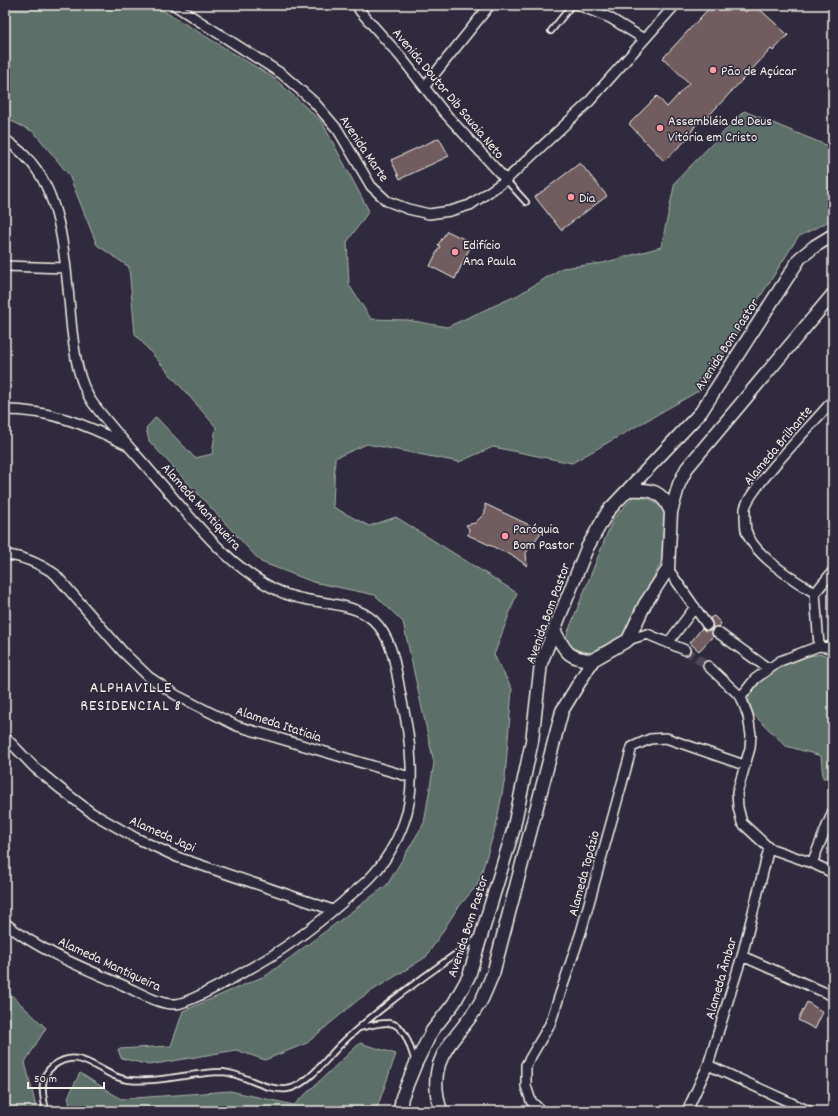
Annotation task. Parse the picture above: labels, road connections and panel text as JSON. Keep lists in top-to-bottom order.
{
  "streets": {
    "street": [
      "Avenida Doutor Dib Sauaia Neto",
      "Avenida Marte",
      "Avenida Bom Pastor",
      "Alameda Brilhante",
      "Alameda Mantiqueira",
      "Alameda Itatiaia",
      "Alameda Japi",
      "Alameda Topázio",
      "Alameda Âmbar"
    ]
  },
  "crossings": [
    ["Avenida Doutor Dib Sauaia Neto", "Avenida Marte"],
    ["Alameda Mantiqueira", "Alameda Itatiaia"],
    ["Alameda Mantiqueira", "Alameda Japi"]
  ],
  "districts": ["ALPHAVILLE RESIDENCIAL 8"],
  "places": [
    "Pão de Açúcar",
    "Assembléia de Deus Vitória em Cristo",
    "Dia",
    "Edifício Ana Paula",
    "Paróquia Bom Pastor"
  ],
  "scale_bar": "50 m"
}
